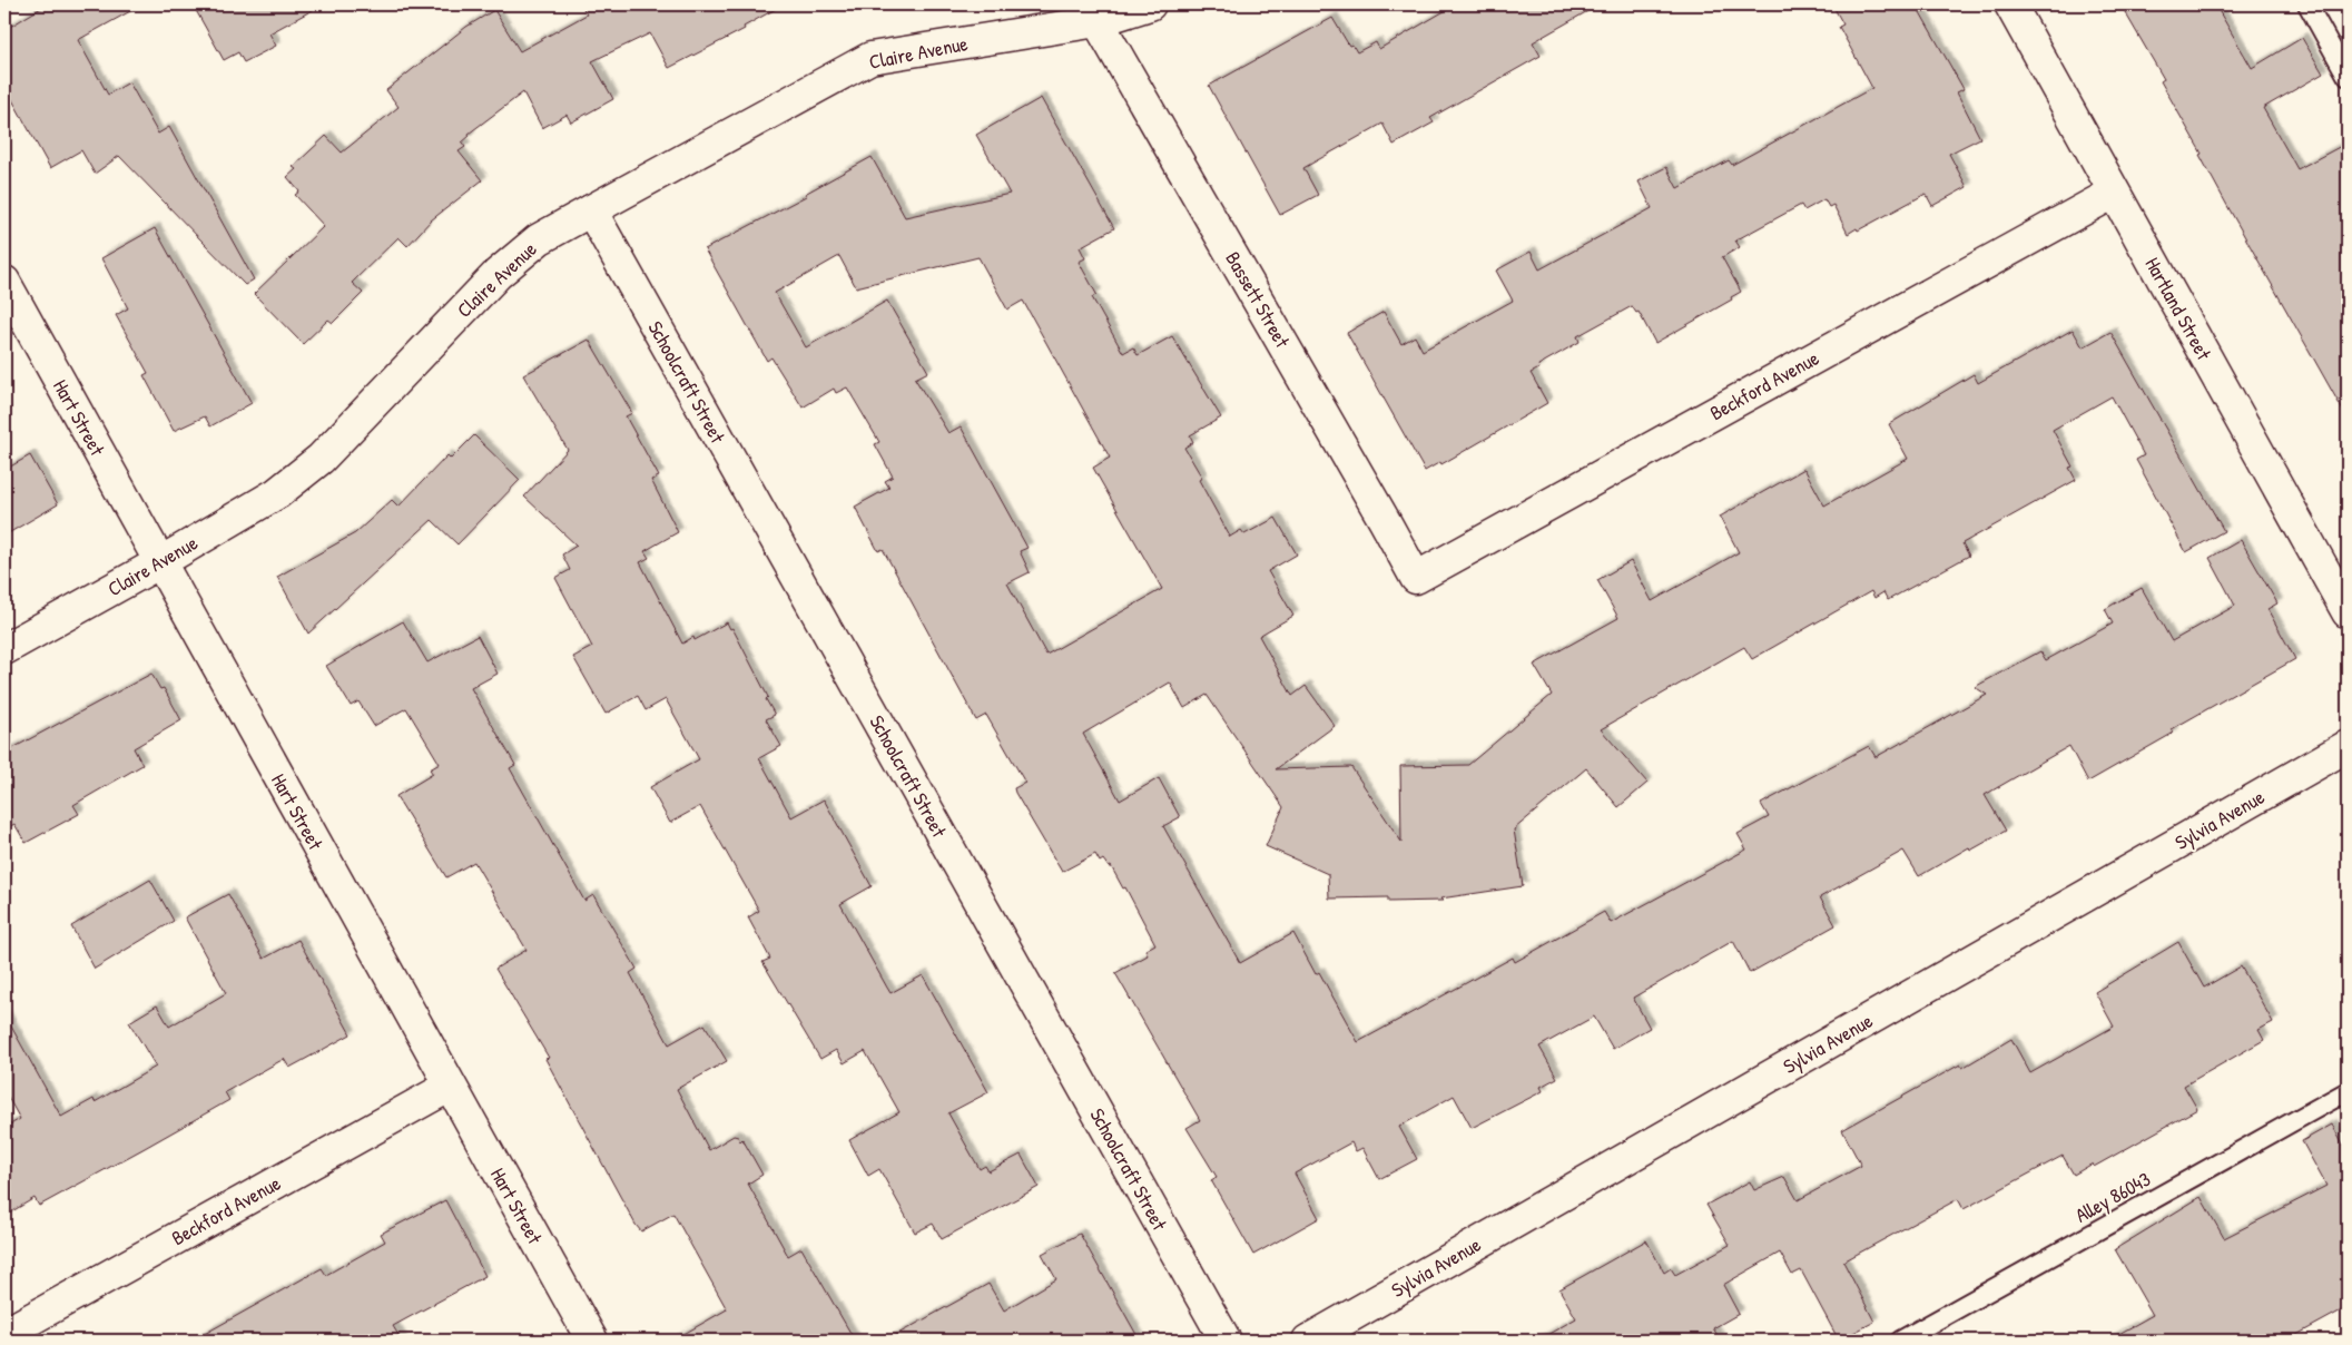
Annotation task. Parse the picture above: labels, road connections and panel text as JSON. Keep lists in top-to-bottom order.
{
  "streets": {
    "street": [
      "Claire Avenue",
      "Bassett Street",
      "Hartland Street",
      "Schoolcraft Street",
      "Beckford Avenue",
      "Hart Street",
      "Sylvia Avenue"
    ],
    "lane": ["Alley 86043"]
  },
  "crossings": [
    ["Claire Avenue", "Bassett Street"],
    ["Claire Avenue", "Schoolcraft Street"],
    ["Claire Avenue", "Hart Street"],
    ["Bassett Street", "Beckford Avenue"],
    ["Hartland Street", "Beckford Avenue"],
    ["Beckford Avenue", "Hart Street"]
  ]
}
